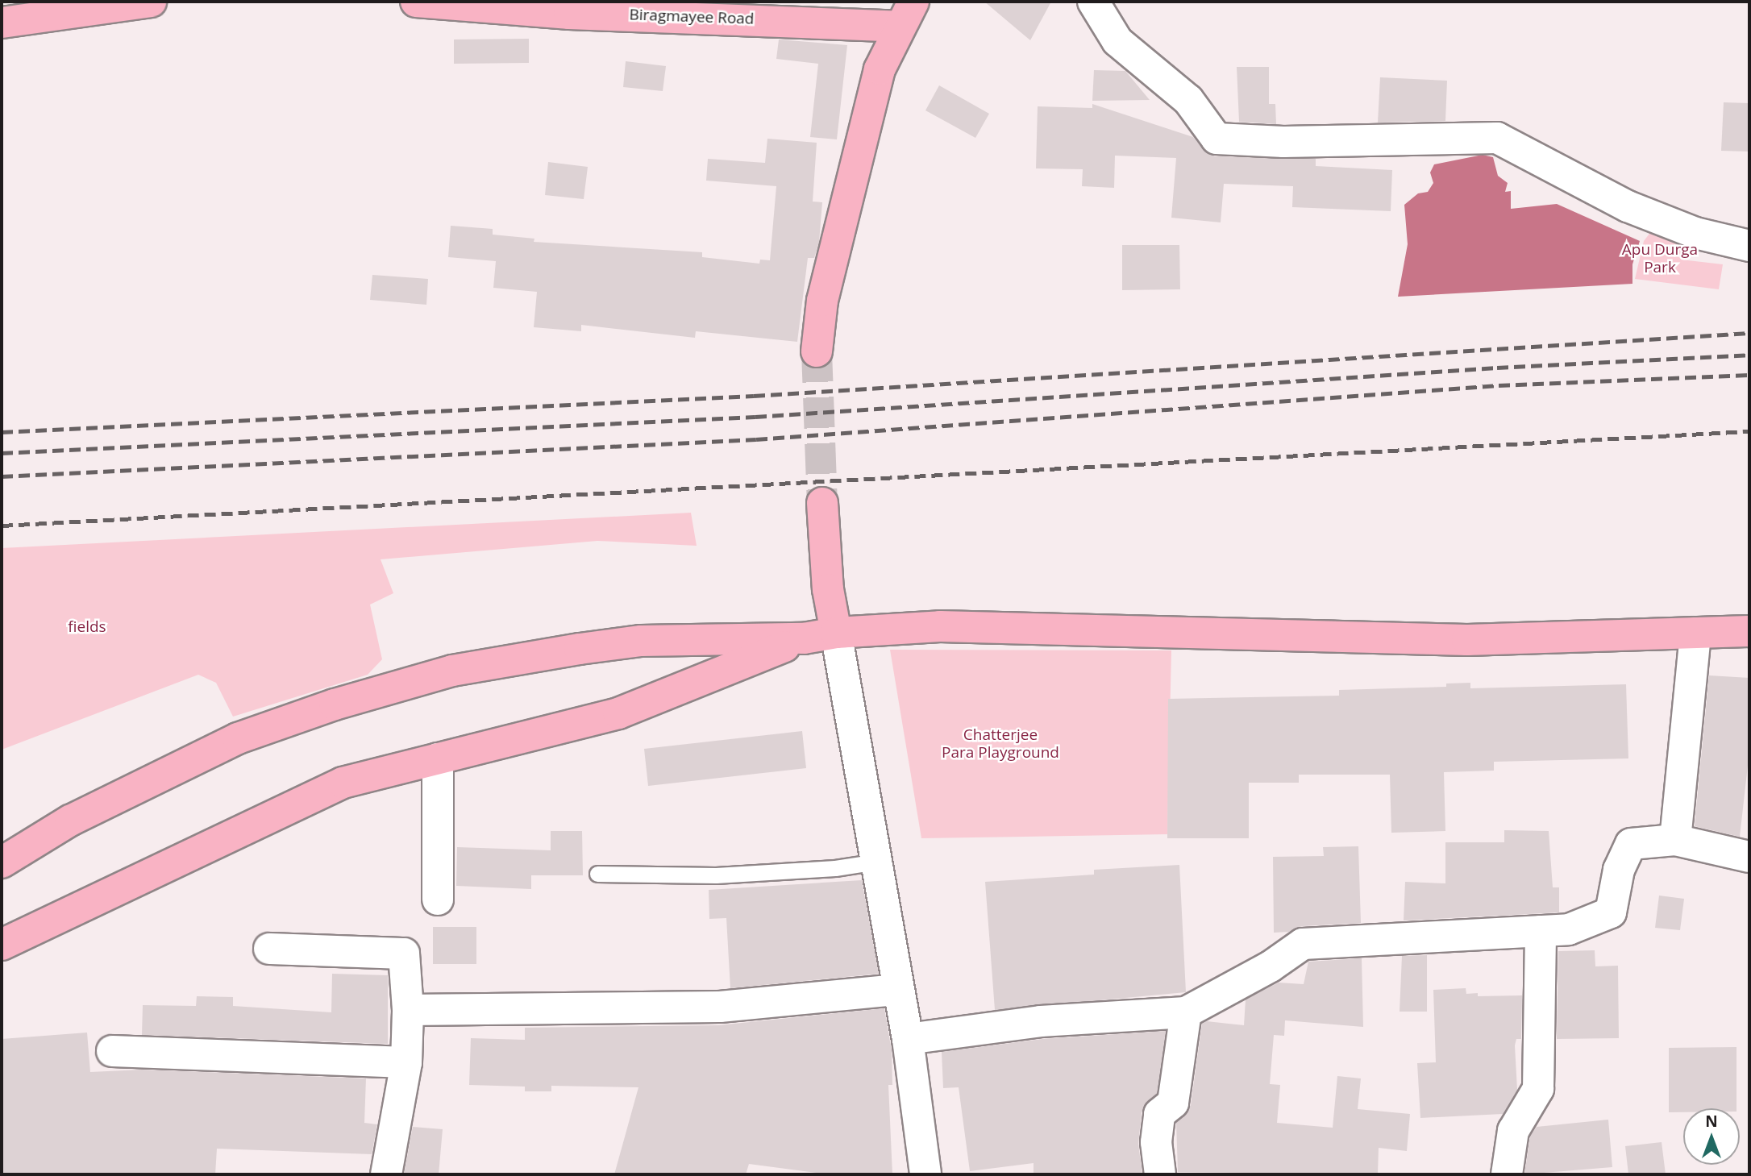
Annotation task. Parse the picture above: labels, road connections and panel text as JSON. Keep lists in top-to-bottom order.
{
  "streets": {
    "main road": ["Biragmayee Road"]
  },
  "parks": ["Apu Durga Park", "fields", "Chatterjee Para Playground"],
  "north": "top"
}
